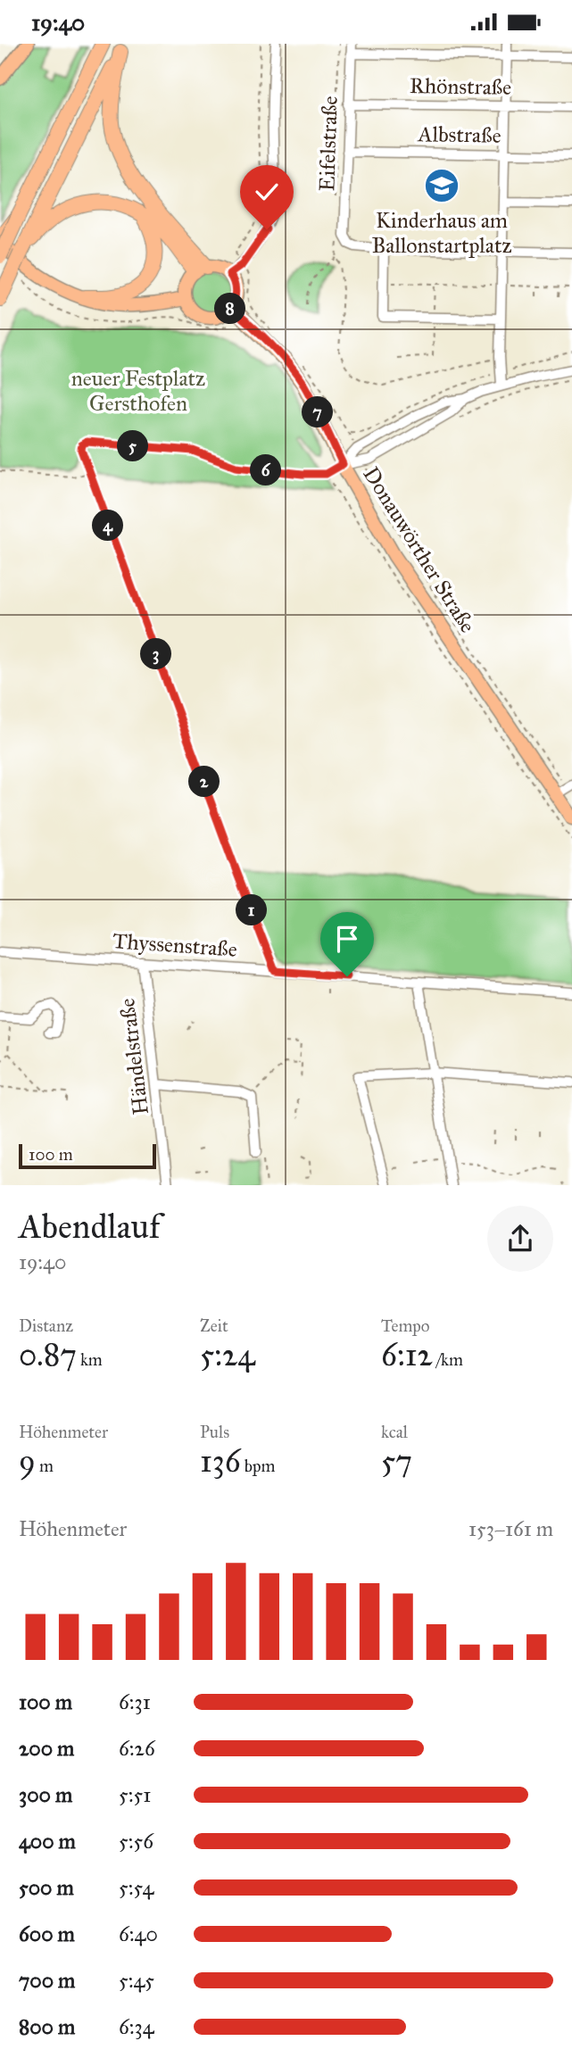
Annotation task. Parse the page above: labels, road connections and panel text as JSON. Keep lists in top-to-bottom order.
{
  "streets": {
    "main road": ["Donauwörther Straße"],
    "street": [
      "Rhönstraße",
      "Albstraße",
      "Eifelstraße",
      "Thyssenstraße",
      "Händelstraße"
    ]
  },
  "crossings": [
    ["Rhönstraße", "Eifelstraße"],
    ["Albstraße", "Eifelstraße"],
    ["Thyssenstraße", "Händelstraße"]
  ],
  "parks": ["neuer Festplatz Gersthofen"],
  "places": {
    "school or university": ["Kinderhaus am Ballonstartplatz"]
  },
  "scale_bar": "100 m",
  "page": {
    "status": "19:40",
    "pins": [
      "8",
      "7",
      "5",
      "6",
      "4",
      "3",
      "2",
      "1"
    ],
    "scale": "100 m",
    "heading": ["Abendlauf", "19:40"],
    "stats": [
      ["Distanz", "0.87 km"],
      ["Zeit", "5:24"],
      ["Tempo", "6:12 /km"],
      ["Höhenmeter", "9 m"],
      ["Puls", "136 bpm"],
      ["kcal", "57"]
    ],
    "chart": ["Höhenmeter", "153–161 m"],
    "list": [
      {
        "name": "100 m",
        "note": "6:31"
      },
      {
        "name": "200 m",
        "note": "6:26"
      },
      {
        "name": "300 m",
        "note": "5:51"
      },
      {
        "name": "400 m",
        "note": "5:56"
      },
      {
        "name": "500 m",
        "note": "5:54"
      },
      {
        "name": "600 m",
        "note": "6:40"
      },
      {
        "name": "700 m",
        "note": "5:45"
      },
      {
        "name": "800 m",
        "note": "6:34"
      }
    ]
  }
}
